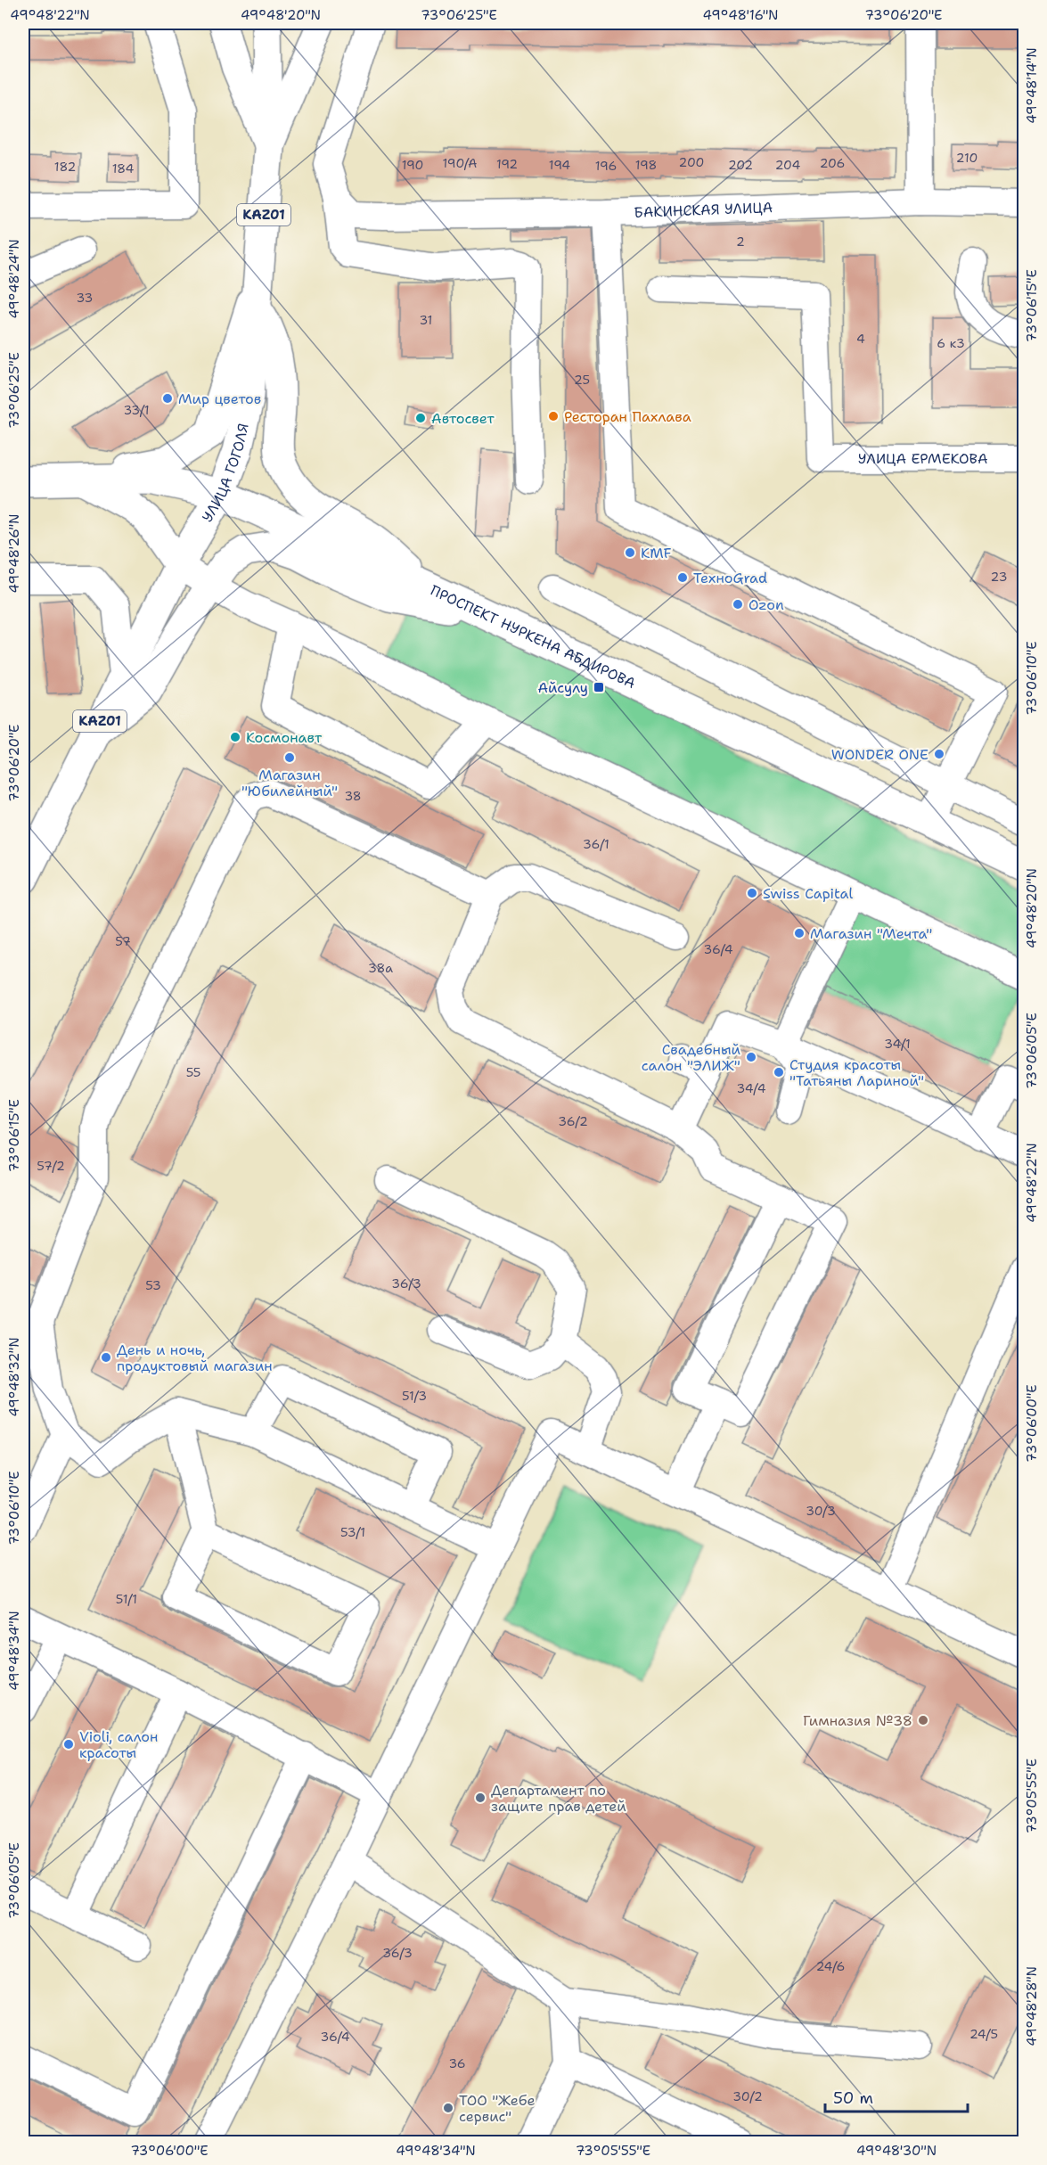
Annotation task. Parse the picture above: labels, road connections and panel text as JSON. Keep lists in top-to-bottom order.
{
  "streets": {
    "main road": ["KАZ01", "УЛИЦА ГОГОЛЯ", "ПРОСПЕКТ НУРКЕНА АБДИРОВА"],
    "street": ["БАКИНСКАЯ УЛИЦА", "УЛИЦА ЕРМЕКОВА"]
  },
  "crossings": [
    ["УЛИЦА ГОГОЛЯ", "ПРОСПЕКТ НУРКЕНА АБДИРОВА"]
  ],
  "places": {
    "other": [
      "Мир цветов",
      "Ресторан Пахлава",
      "Автосвет",
      "KMF",
      "ТехноGrad",
      "Ozon",
      "Космонавт",
      "WONDER ONE",
      "Магазин \"Юбилейный\"",
      "Swiss Capital",
      "Магазин \"Мечта\"",
      "Свадебный салон \"ЭЛИЖ\"",
      "Студия красоты \"Татьяны Лариной\"",
      "День и ночь, продуктовый магазин",
      "Гимназия №38",
      "Violi, салон красоты",
      "Департамент по защите прав детей",
      "ТОО \"Жебе сервис\""
    ],
    "transit": ["Айсулу"]
  },
  "house_numbers": [
    "210",
    "200",
    "190/А",
    "206",
    "192",
    "190",
    "194",
    "198",
    "202",
    "204",
    "196",
    "182",
    "184",
    "2",
    "33",
    "31",
    "4",
    "6 к3",
    "25",
    "33/1",
    "23",
    "38",
    "36/1",
    "57",
    "36/4",
    "38а",
    "34/1",
    "55",
    "34/4",
    "36/2",
    "57/2",
    "36/3",
    "53",
    "51/3",
    "30/3",
    "53/1",
    "51/1",
    "36/3",
    "24/6",
    "24/5",
    "36/4",
    "36",
    "30/2"
  ],
  "scale_bar": "50 m",
  "coordinates": [
    "49°48'22\"N",
    "49°48'20\"N",
    "73°06'25\"E",
    "49°48'16\"N",
    "73°06'20\"E",
    "49°48'14\"N",
    "49°48'24\"N",
    "73°06'15\"E",
    "49°48'26\"N",
    "73°06'10\"E",
    "73°06'05\"E",
    "49°48'32\"N",
    "73°06'00\"E",
    "49°48'34\"N",
    "73°05'55\"E",
    "49°48'28\"N",
    "49°48'30\"N"
  ]
}
